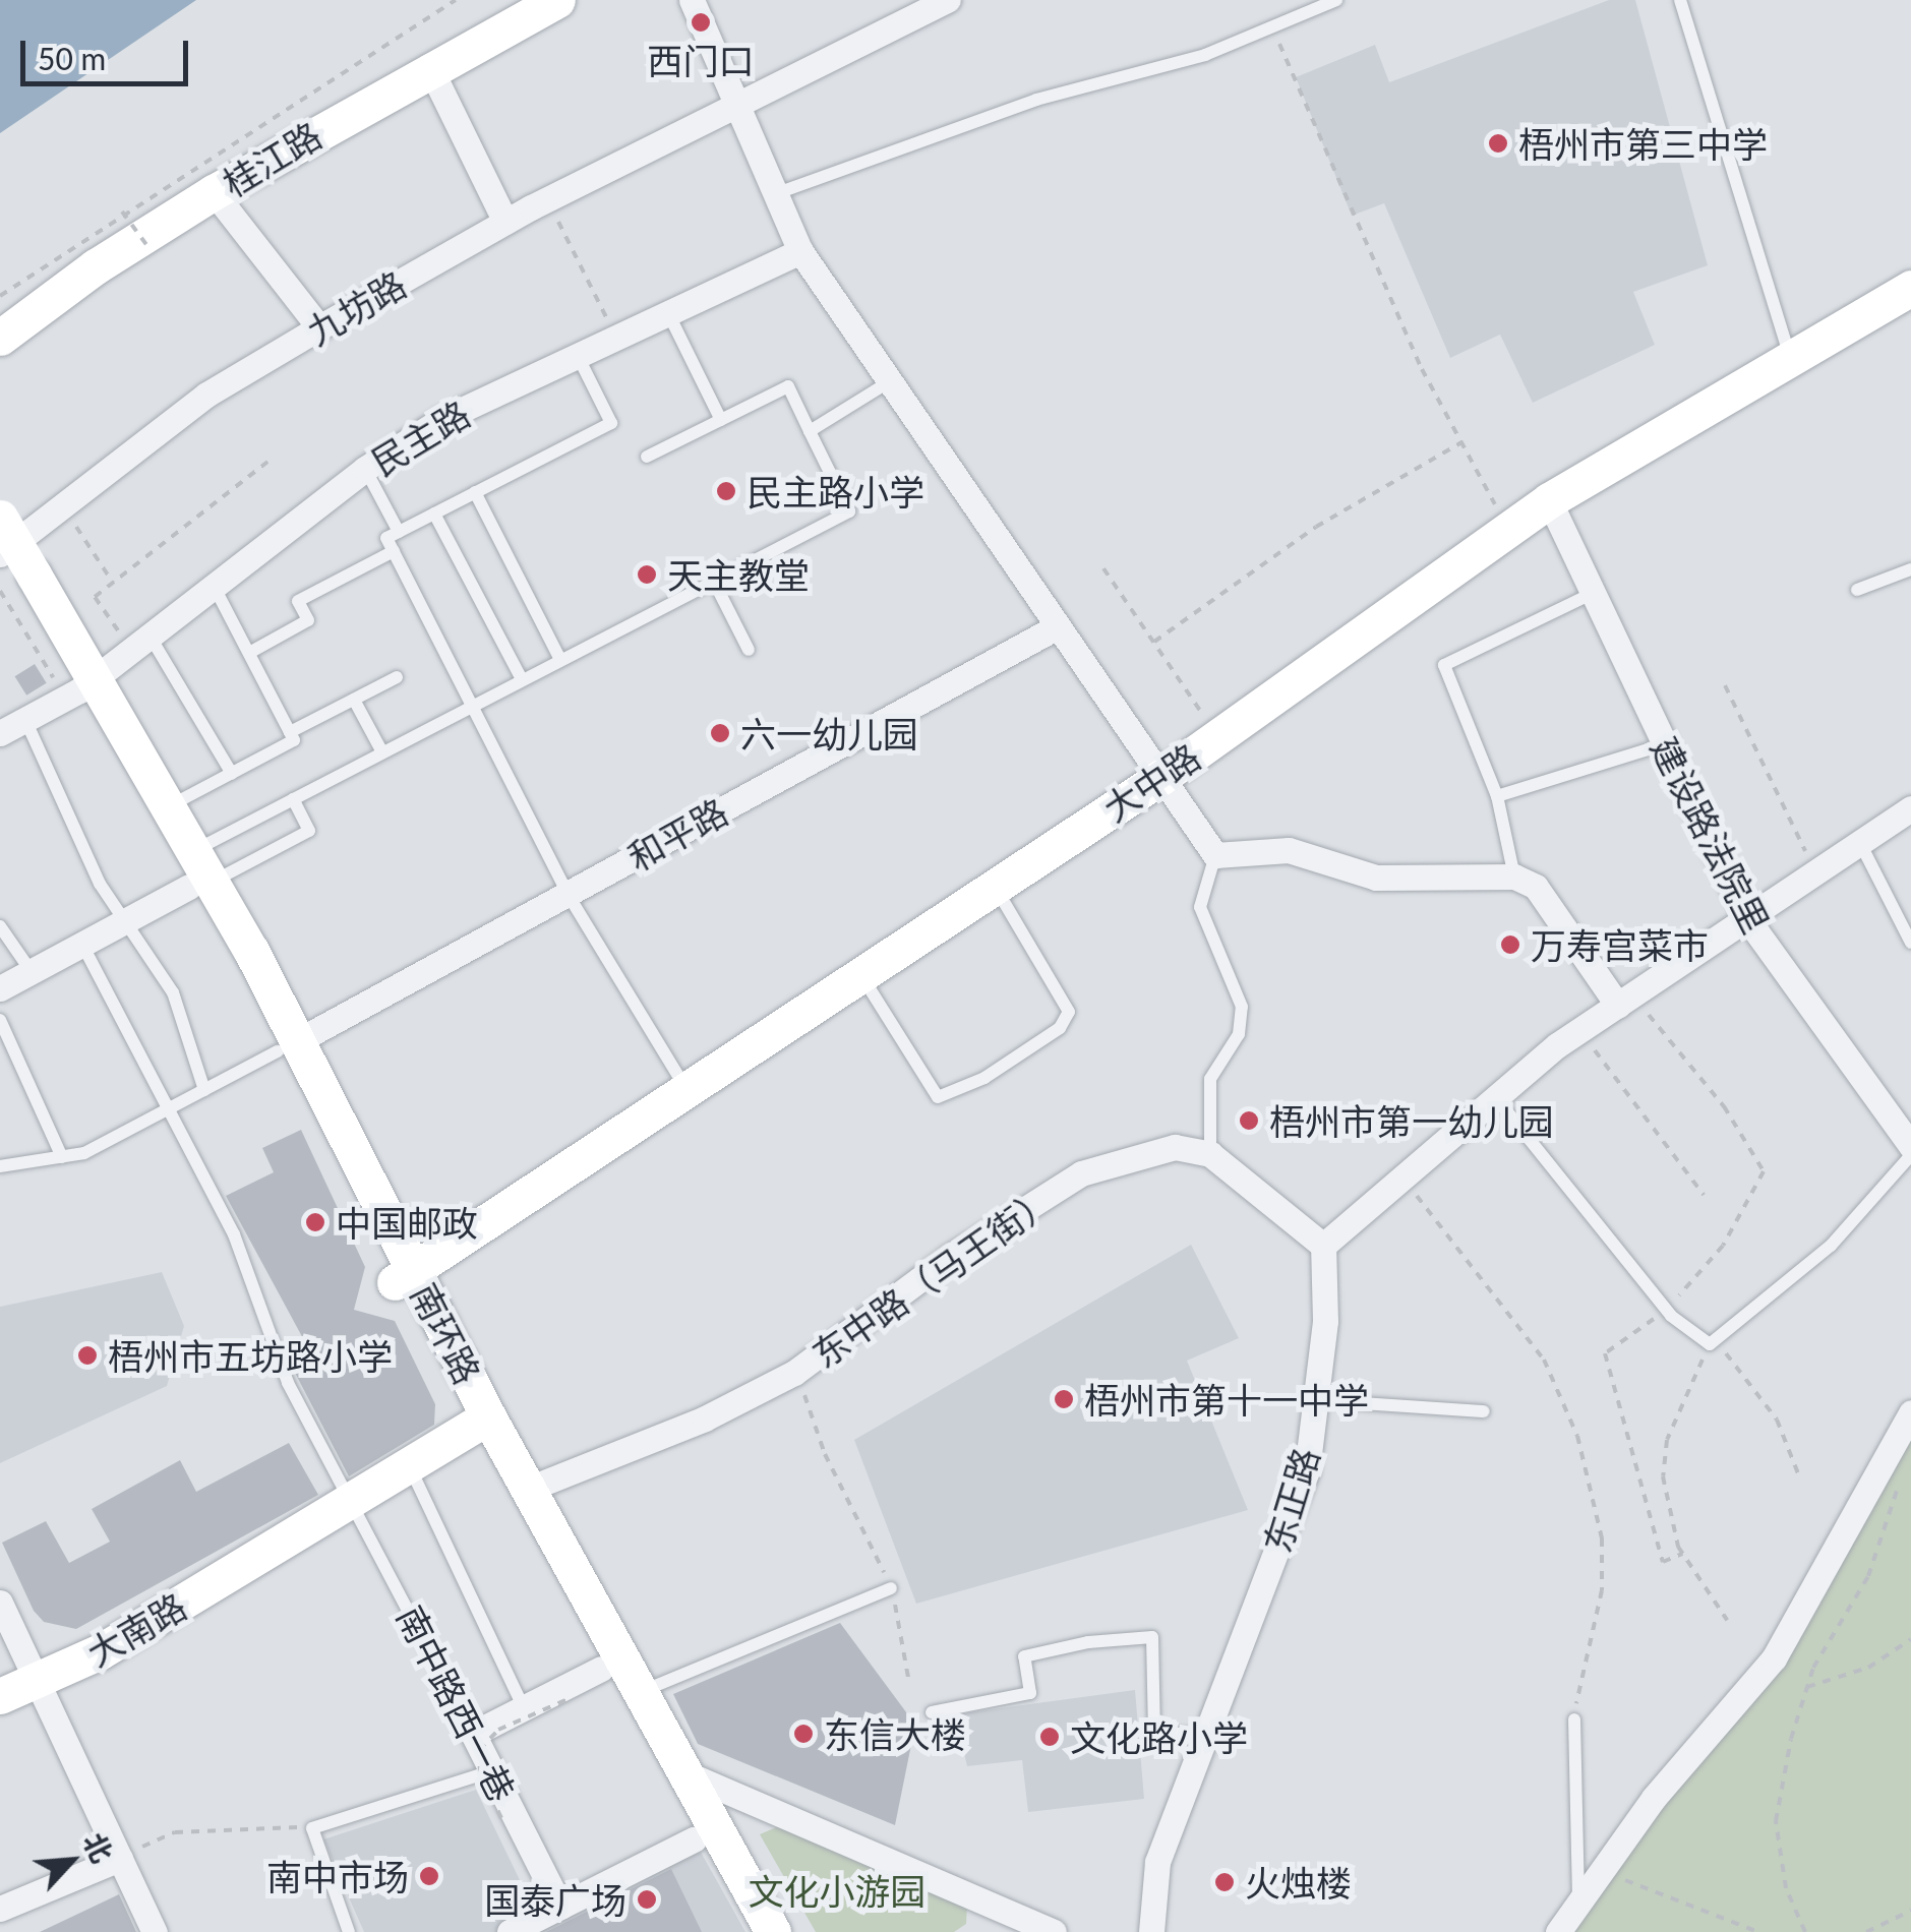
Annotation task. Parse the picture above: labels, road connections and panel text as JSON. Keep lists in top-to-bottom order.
{
  "streets": {
    "street": [
      "桂江路",
      "九坊路",
      "民主路",
      "大中路",
      "和平路",
      "建设路法院里",
      "东中路（马王街）",
      "南环路",
      "东正路",
      "大南路",
      "南中路西一巷"
    ]
  },
  "crossings": [
    ["九坊路", "南环路"],
    ["民主路", "南环路"],
    ["大中路", "建设路法院里"],
    ["大中路", "南环路"],
    ["和平路", "南环路"],
    ["东中路（马王街）", "南环路"],
    ["南环路", "大南路"],
    ["大南路", "南中路西一巷"]
  ],
  "parks": ["文化小游园"],
  "places": [
    "西门口",
    "梧州市第三中学",
    "民主路小学",
    "天主教堂",
    "六一幼儿园",
    "万寿宫菜市",
    "梧州市第一幼儿园",
    "中国邮政",
    "梧州市五坊路小学",
    "梧州市第十一中学",
    "东信大楼",
    "文化路小学",
    "南中市场",
    "火烛楼",
    "国泰广场"
  ],
  "scale_bar": "50 m",
  "north": "top right"
}
